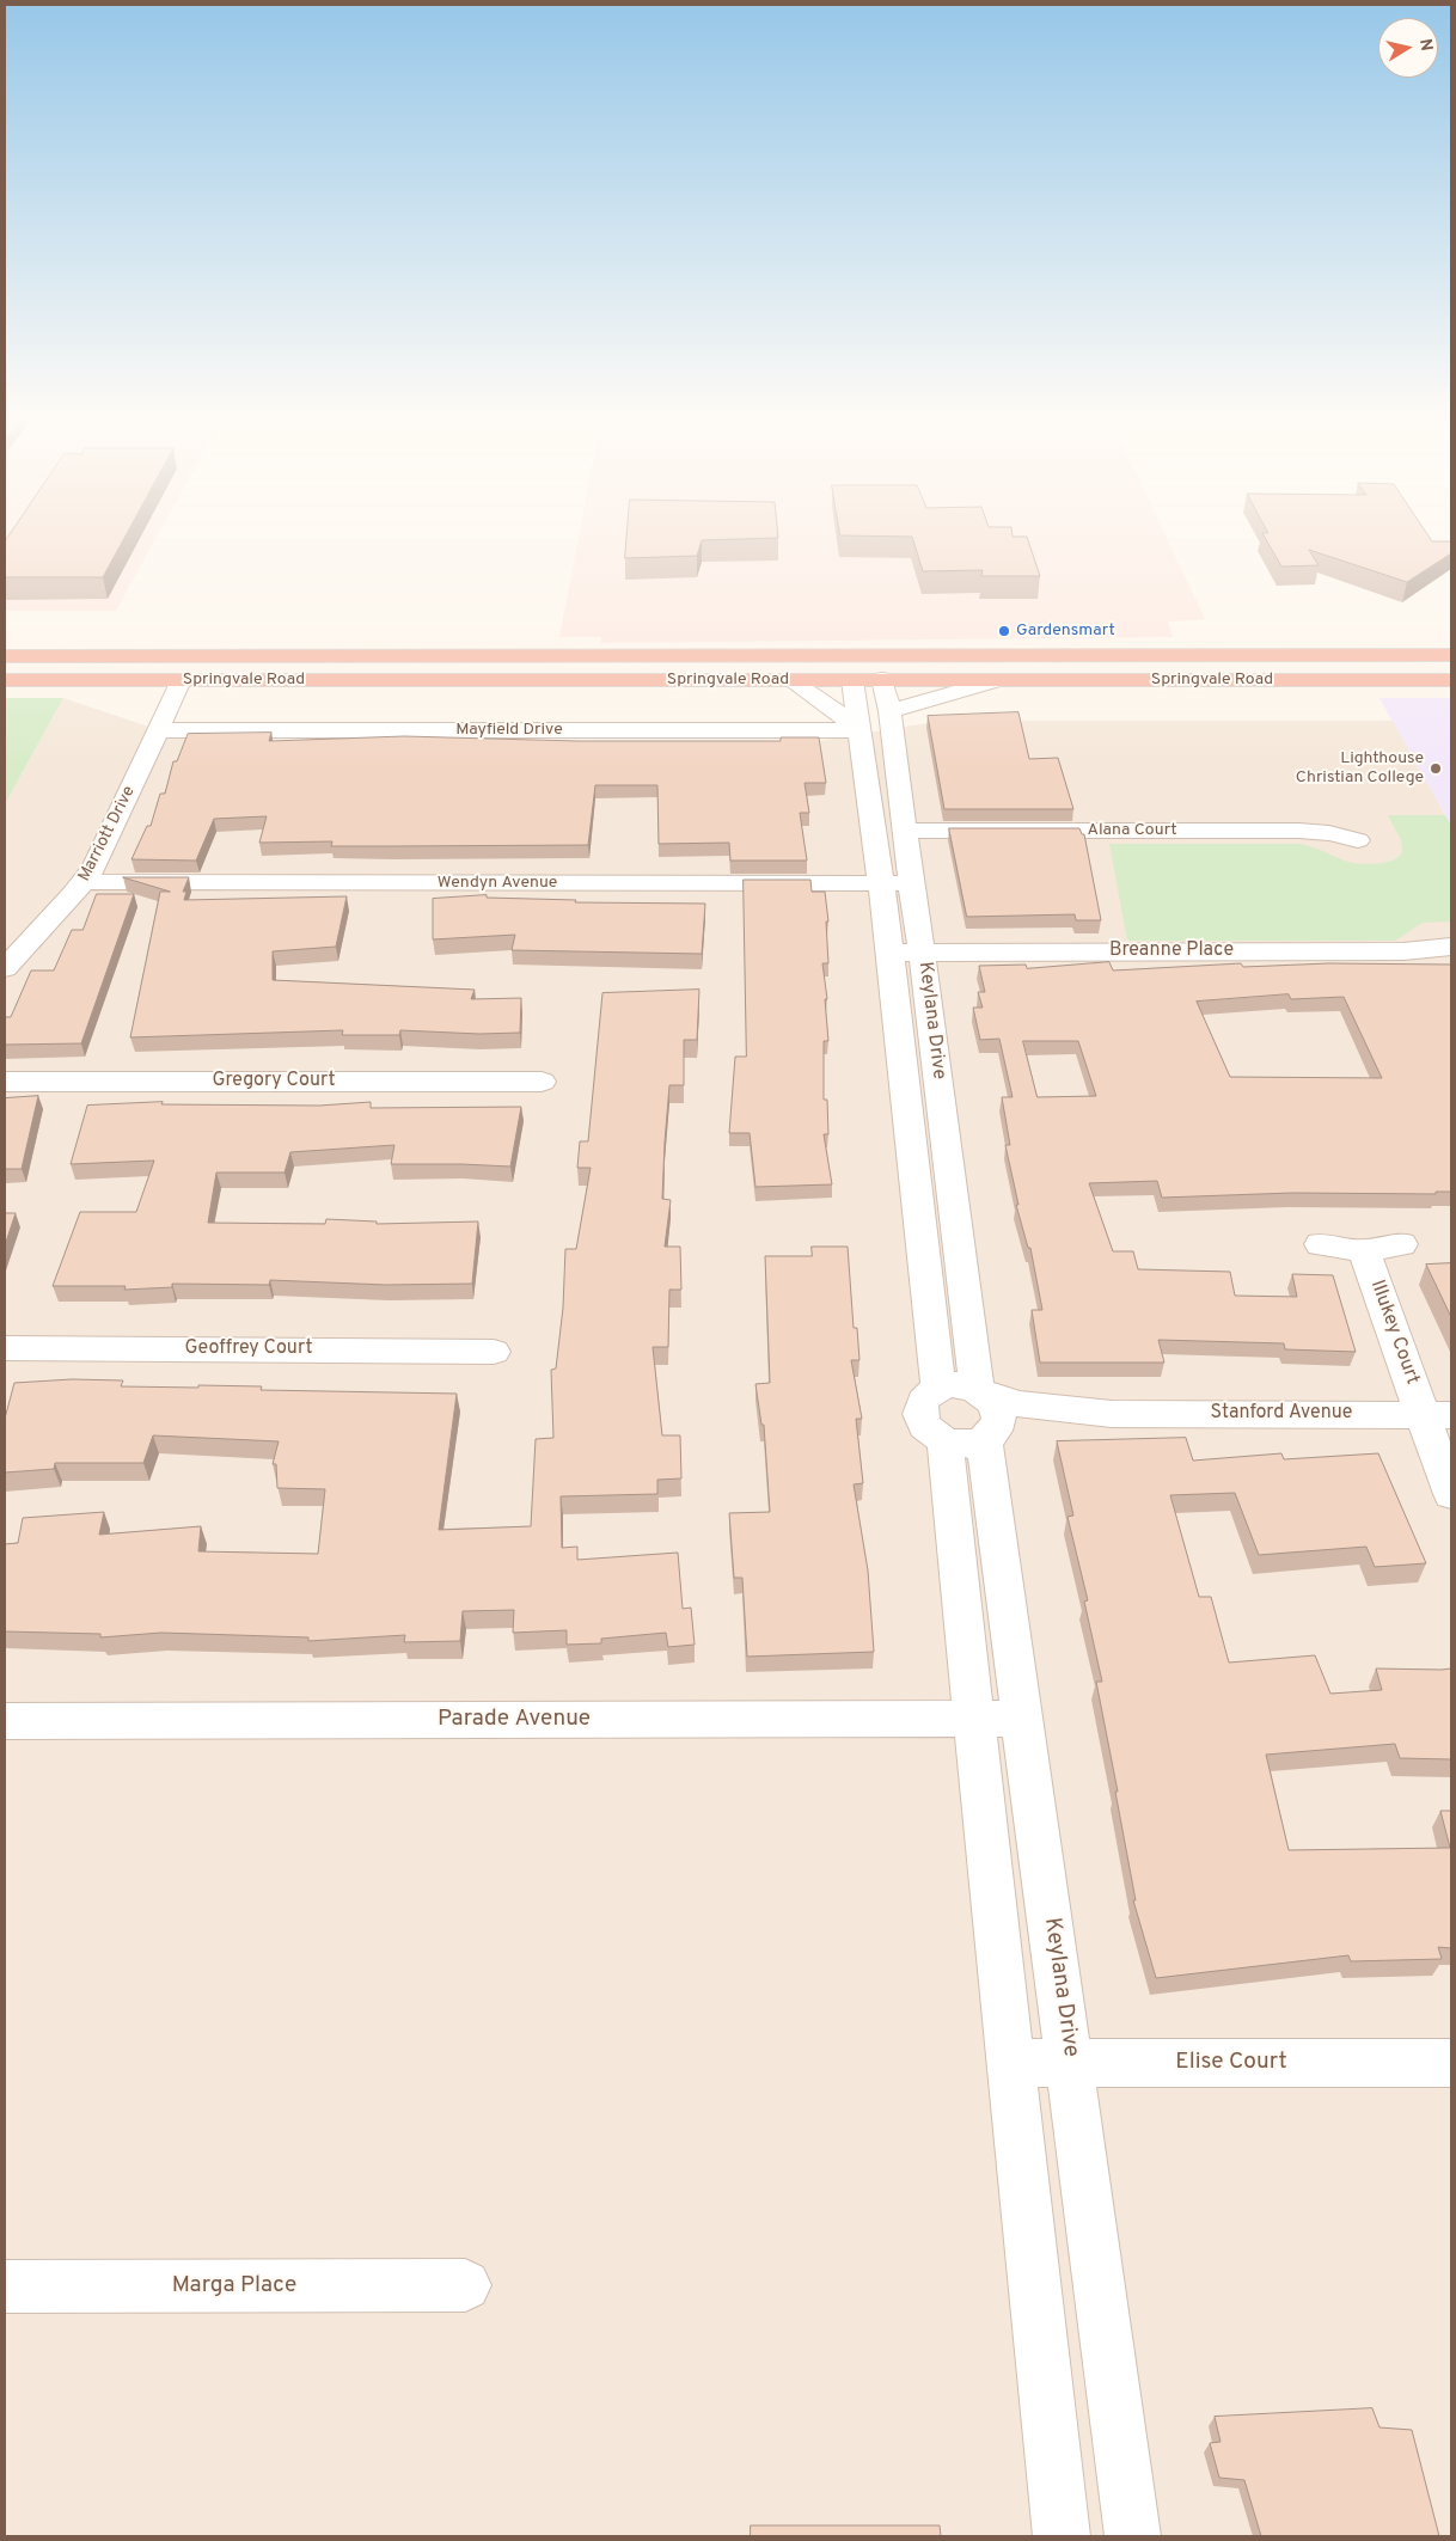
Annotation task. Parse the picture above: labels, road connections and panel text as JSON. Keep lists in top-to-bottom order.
{
  "streets": {
    "highway": ["Springvale Road", "Keylana Drive"],
    "street": [
      "Mayfield Drive",
      "Alana Court",
      "Marriott Drive",
      "Wendyn Avenue",
      "Breanne Place",
      "Gregory Court",
      "Illukey Court",
      "Geoffrey Court",
      "Stanford Avenue",
      "Parade Avenue",
      "Elise Court",
      "Marga Place"
    ]
  },
  "crossings": [
    ["Springvale Road", "Marriott Drive"],
    ["Springvale Road", "Keylana Drive"],
    ["Mayfield Drive", "Marriott Drive"],
    ["Mayfield Drive", "Keylana Drive"],
    ["Alana Court", "Keylana Drive"],
    ["Marriott Drive", "Wendyn Avenue"],
    ["Wendyn Avenue", "Keylana Drive"],
    ["Breanne Place", "Keylana Drive"],
    ["Keylana Drive", "Stanford Avenue"],
    ["Keylana Drive", "Parade Avenue"],
    ["Keylana Drive", "Elise Court"],
    ["Illukey Court", "Stanford Avenue"]
  ],
  "places": ["Gardensmart", "Lighthouse Christian College"],
  "north": "right"
}
